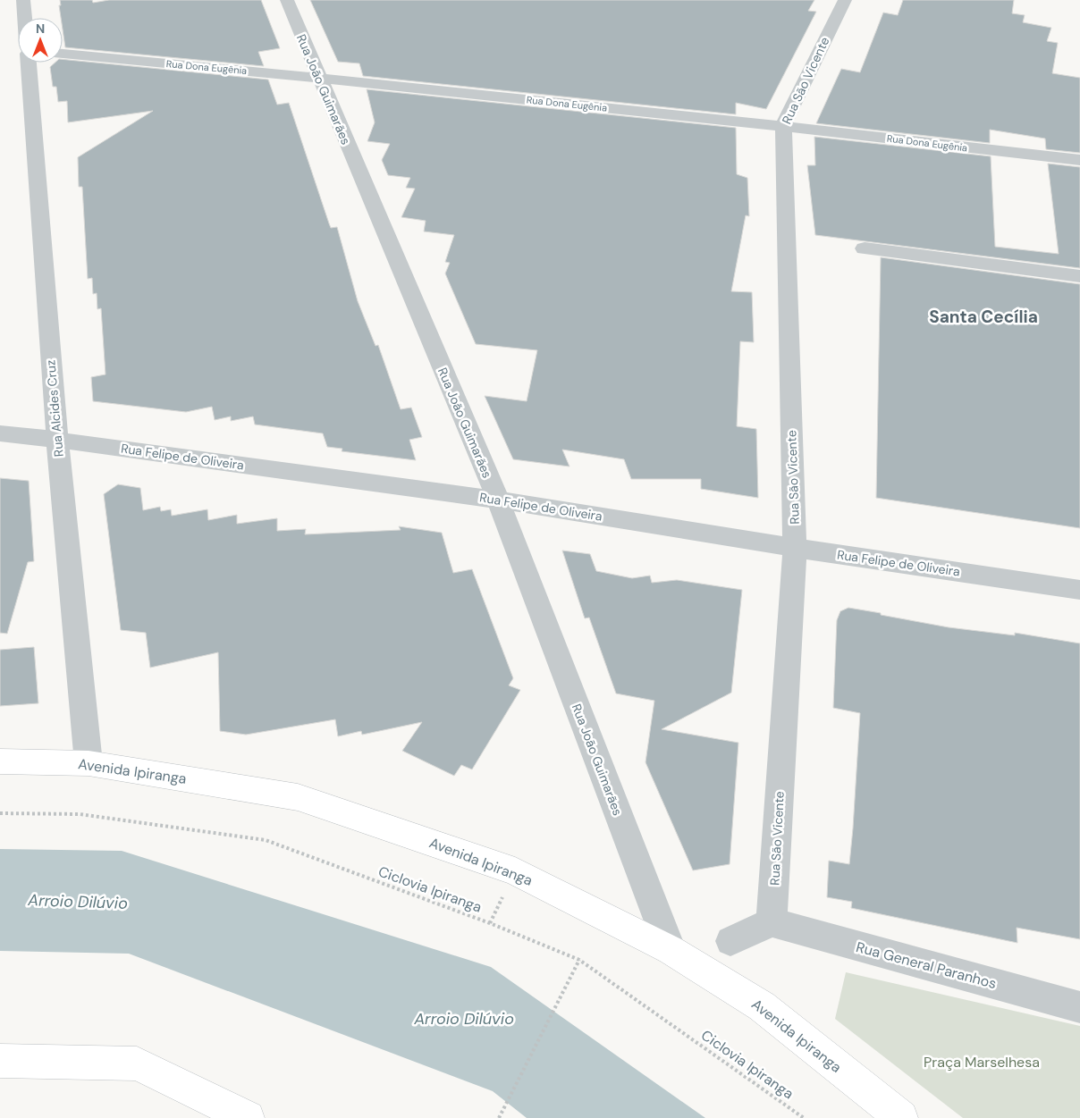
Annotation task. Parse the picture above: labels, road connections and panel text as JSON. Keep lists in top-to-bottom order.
{
  "streets": {
    "main road": ["Avenida Ipiranga"],
    "street": [
      "Rua Dona Eugênia",
      "Rua São Vicente",
      "Rua João Guimarães",
      "Rua Alcides Cruz",
      "Rua Felipe de Oliveira",
      "Rua General Paranhos"
    ],
    "path": ["Ciclovia Ipiranga"]
  },
  "crossings": [
    ["Rua Dona Eugênia", "Rua São Vicente"],
    ["Rua Dona Eugênia", "Rua João Guimarães"],
    ["Rua São Vicente", "Rua Felipe de Oliveira"],
    ["Rua São Vicente", "Rua General Paranhos"],
    ["Rua João Guimarães", "Rua Felipe de Oliveira"],
    ["Rua João Guimarães", "Avenida Ipiranga"],
    ["Rua Alcides Cruz", "Rua Felipe de Oliveira"],
    ["Rua Alcides Cruz", "Avenida Ipiranga"]
  ],
  "districts": ["Santa Cecília"],
  "water": ["Arroio Dilúvio"],
  "parks": ["Praça Marselhesa"],
  "north": "top"
}
